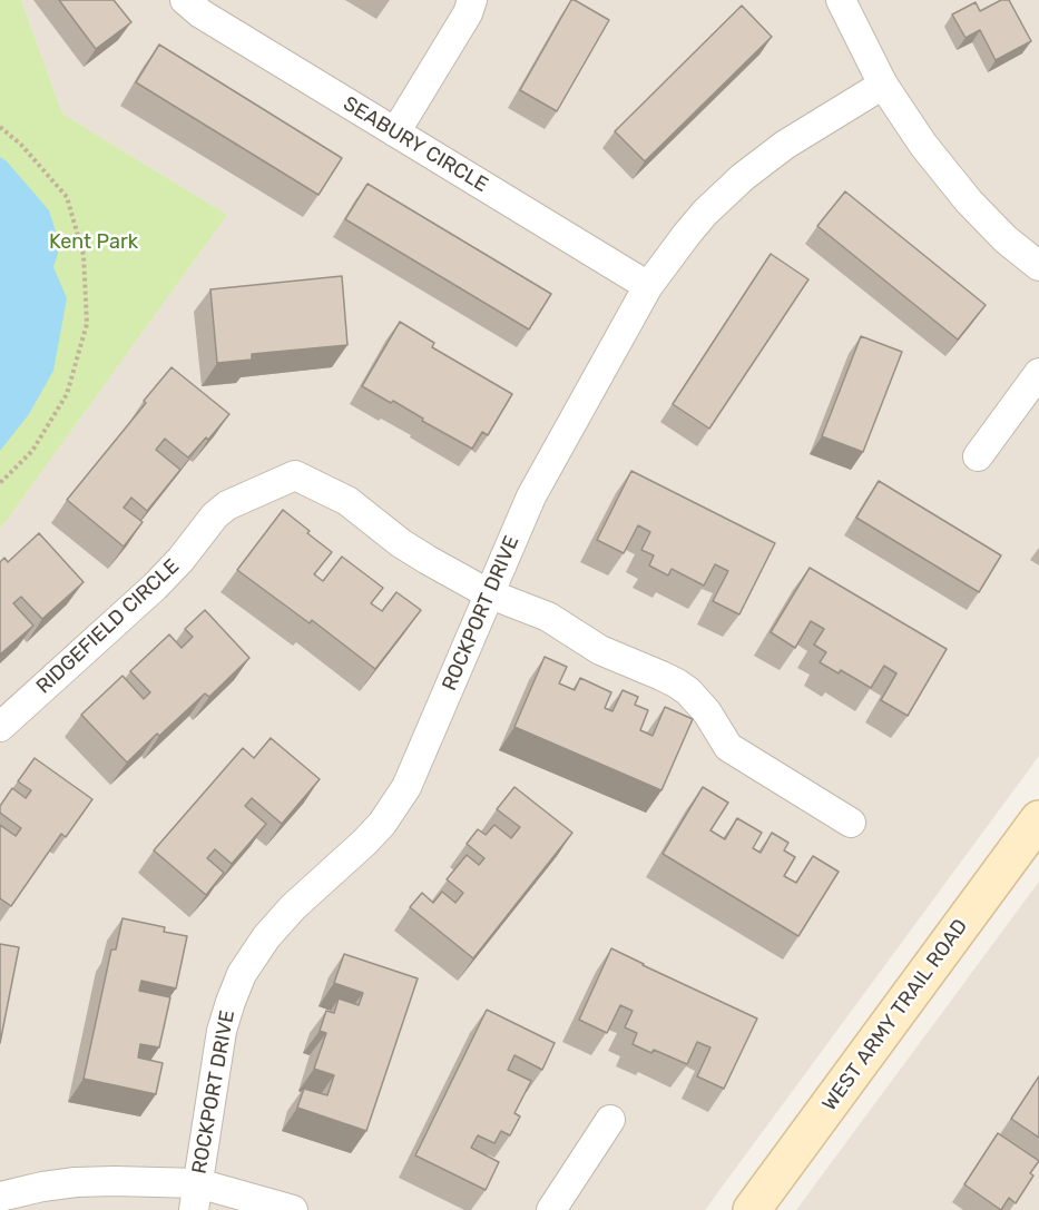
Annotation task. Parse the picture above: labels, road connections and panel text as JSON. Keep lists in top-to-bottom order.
{
  "streets": {
    "main road": ["WEST ARMY TRAIL ROAD"],
    "street": ["SEABURY CIRCLE", "ROCKPORT DRIVE", "RIDGEFIELD CIRCLE"]
  },
  "crossings": [
    ["SEABURY CIRCLE", "ROCKPORT DRIVE"],
    ["ROCKPORT DRIVE", "RIDGEFIELD CIRCLE"]
  ],
  "parks": ["Kent Park"]
}
